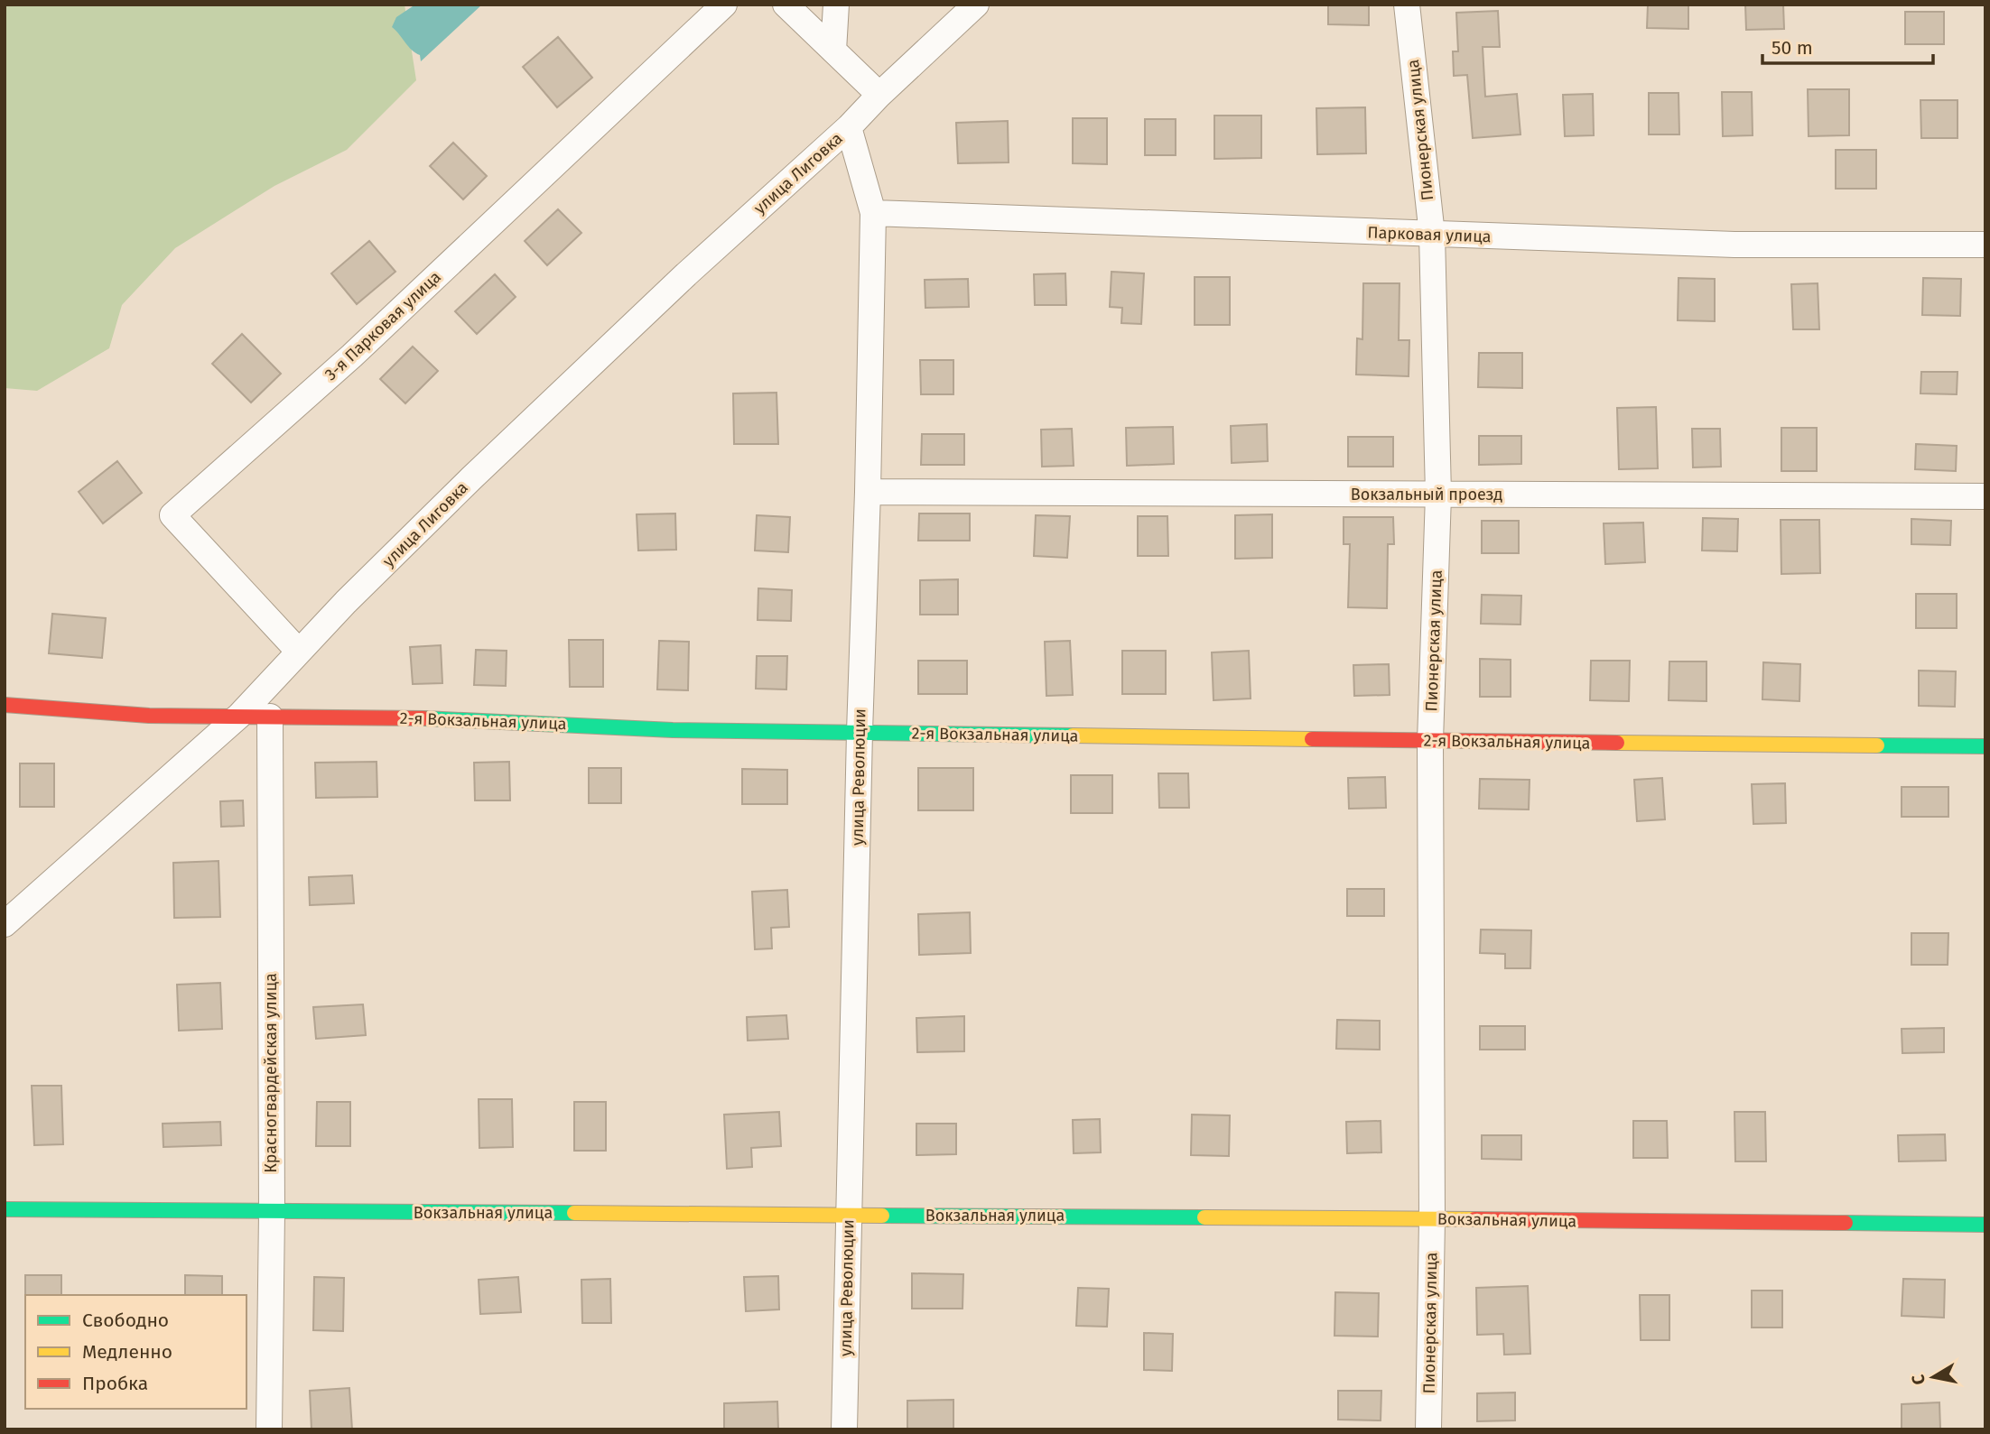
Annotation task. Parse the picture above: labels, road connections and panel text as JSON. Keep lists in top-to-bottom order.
{
  "streets": {
    "street": [
      "Пионерская улица",
      "улица Лиговка",
      "Парковая улица",
      "3-я Парковая улица",
      "Вокзальный проезд",
      "2-я Вокзальная улица",
      "улица Революции",
      "Красногвардейская улица",
      "Вокзальная улица"
    ]
  },
  "crossings": [
    ["Пионерская улица", "Парковая улица"],
    ["Пионерская улица", "Вокзальный проезд"],
    ["Пионерская улица", "2-я Вокзальная улица"],
    ["Пионерская улица", "Вокзальная улица"],
    ["улица Лиговка", "3-я Парковая улица"],
    ["улица Лиговка", "2-я Вокзальная улица"],
    ["улица Лиговка", "улица Революции"],
    ["Парковая улица", "улица Революции"],
    ["Вокзальный проезд", "улица Революции"],
    ["2-я Вокзальная улица", "улица Революции"],
    ["2-я Вокзальная улица", "Красногвардейская улица"],
    ["улица Революции", "Вокзальная улица"],
    ["Красногвардейская улица", "Вокзальная улица"]
  ],
  "legend": ["Свободно", "Медленно", "Пробка"],
  "scale_bar": "50 m",
  "north": "left"
}
